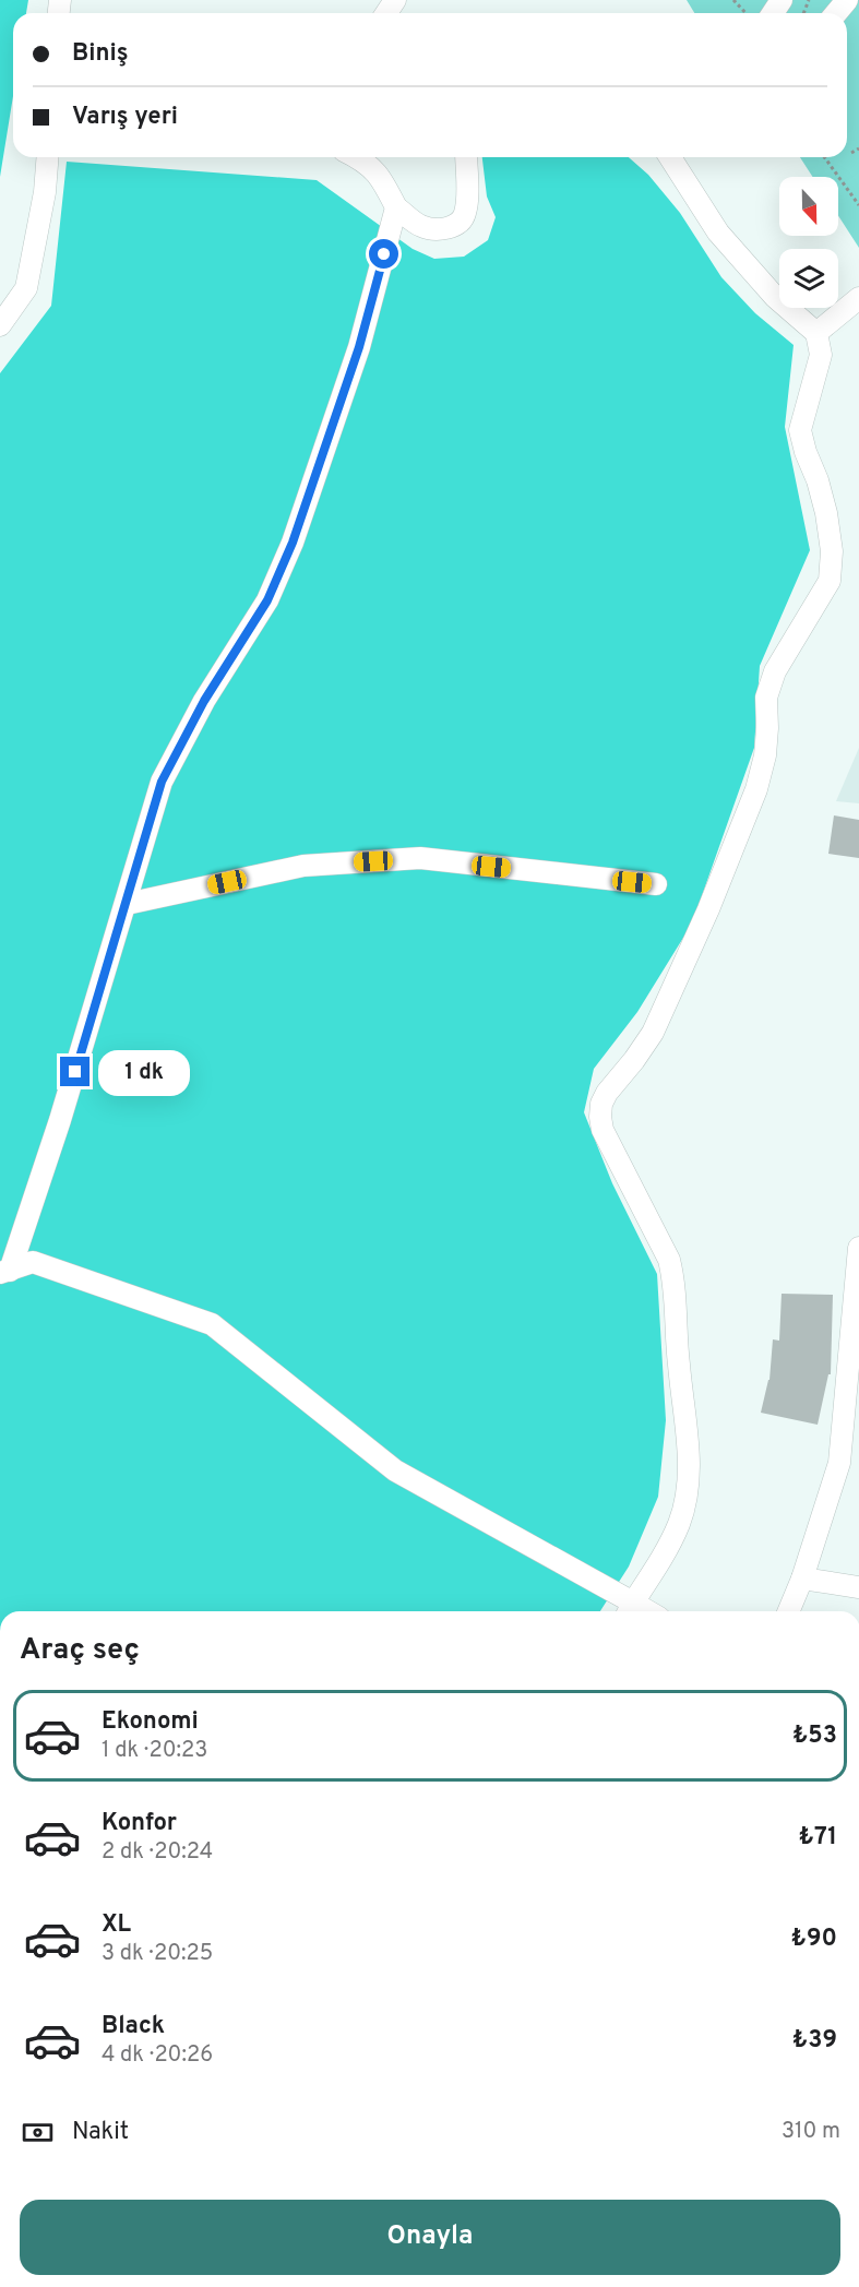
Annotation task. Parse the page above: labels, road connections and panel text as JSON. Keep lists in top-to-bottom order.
{
  "north": "bottom",
  "page": {
    "banner": ["Biniş", "Varış yeri"],
    "bubble": "1 dk",
    "heading": "Araç seç",
    "list": [
      {
        "name": "Ekonomi",
        "note": "1 dk · 20:23",
        "value": "₺53"
      },
      {
        "name": "Konfor",
        "note": "2 dk · 20:24",
        "value": "₺71"
      },
      {
        "name": "XL",
        "note": "3 dk · 20:25",
        "value": "₺90"
      },
      {
        "name": "Black",
        "note": "4 dk · 20:26",
        "value": "₺39"
      }
    ],
    "pay": ["Nakit", "310 m"],
    "buttons": "Onayla"
  }
}
